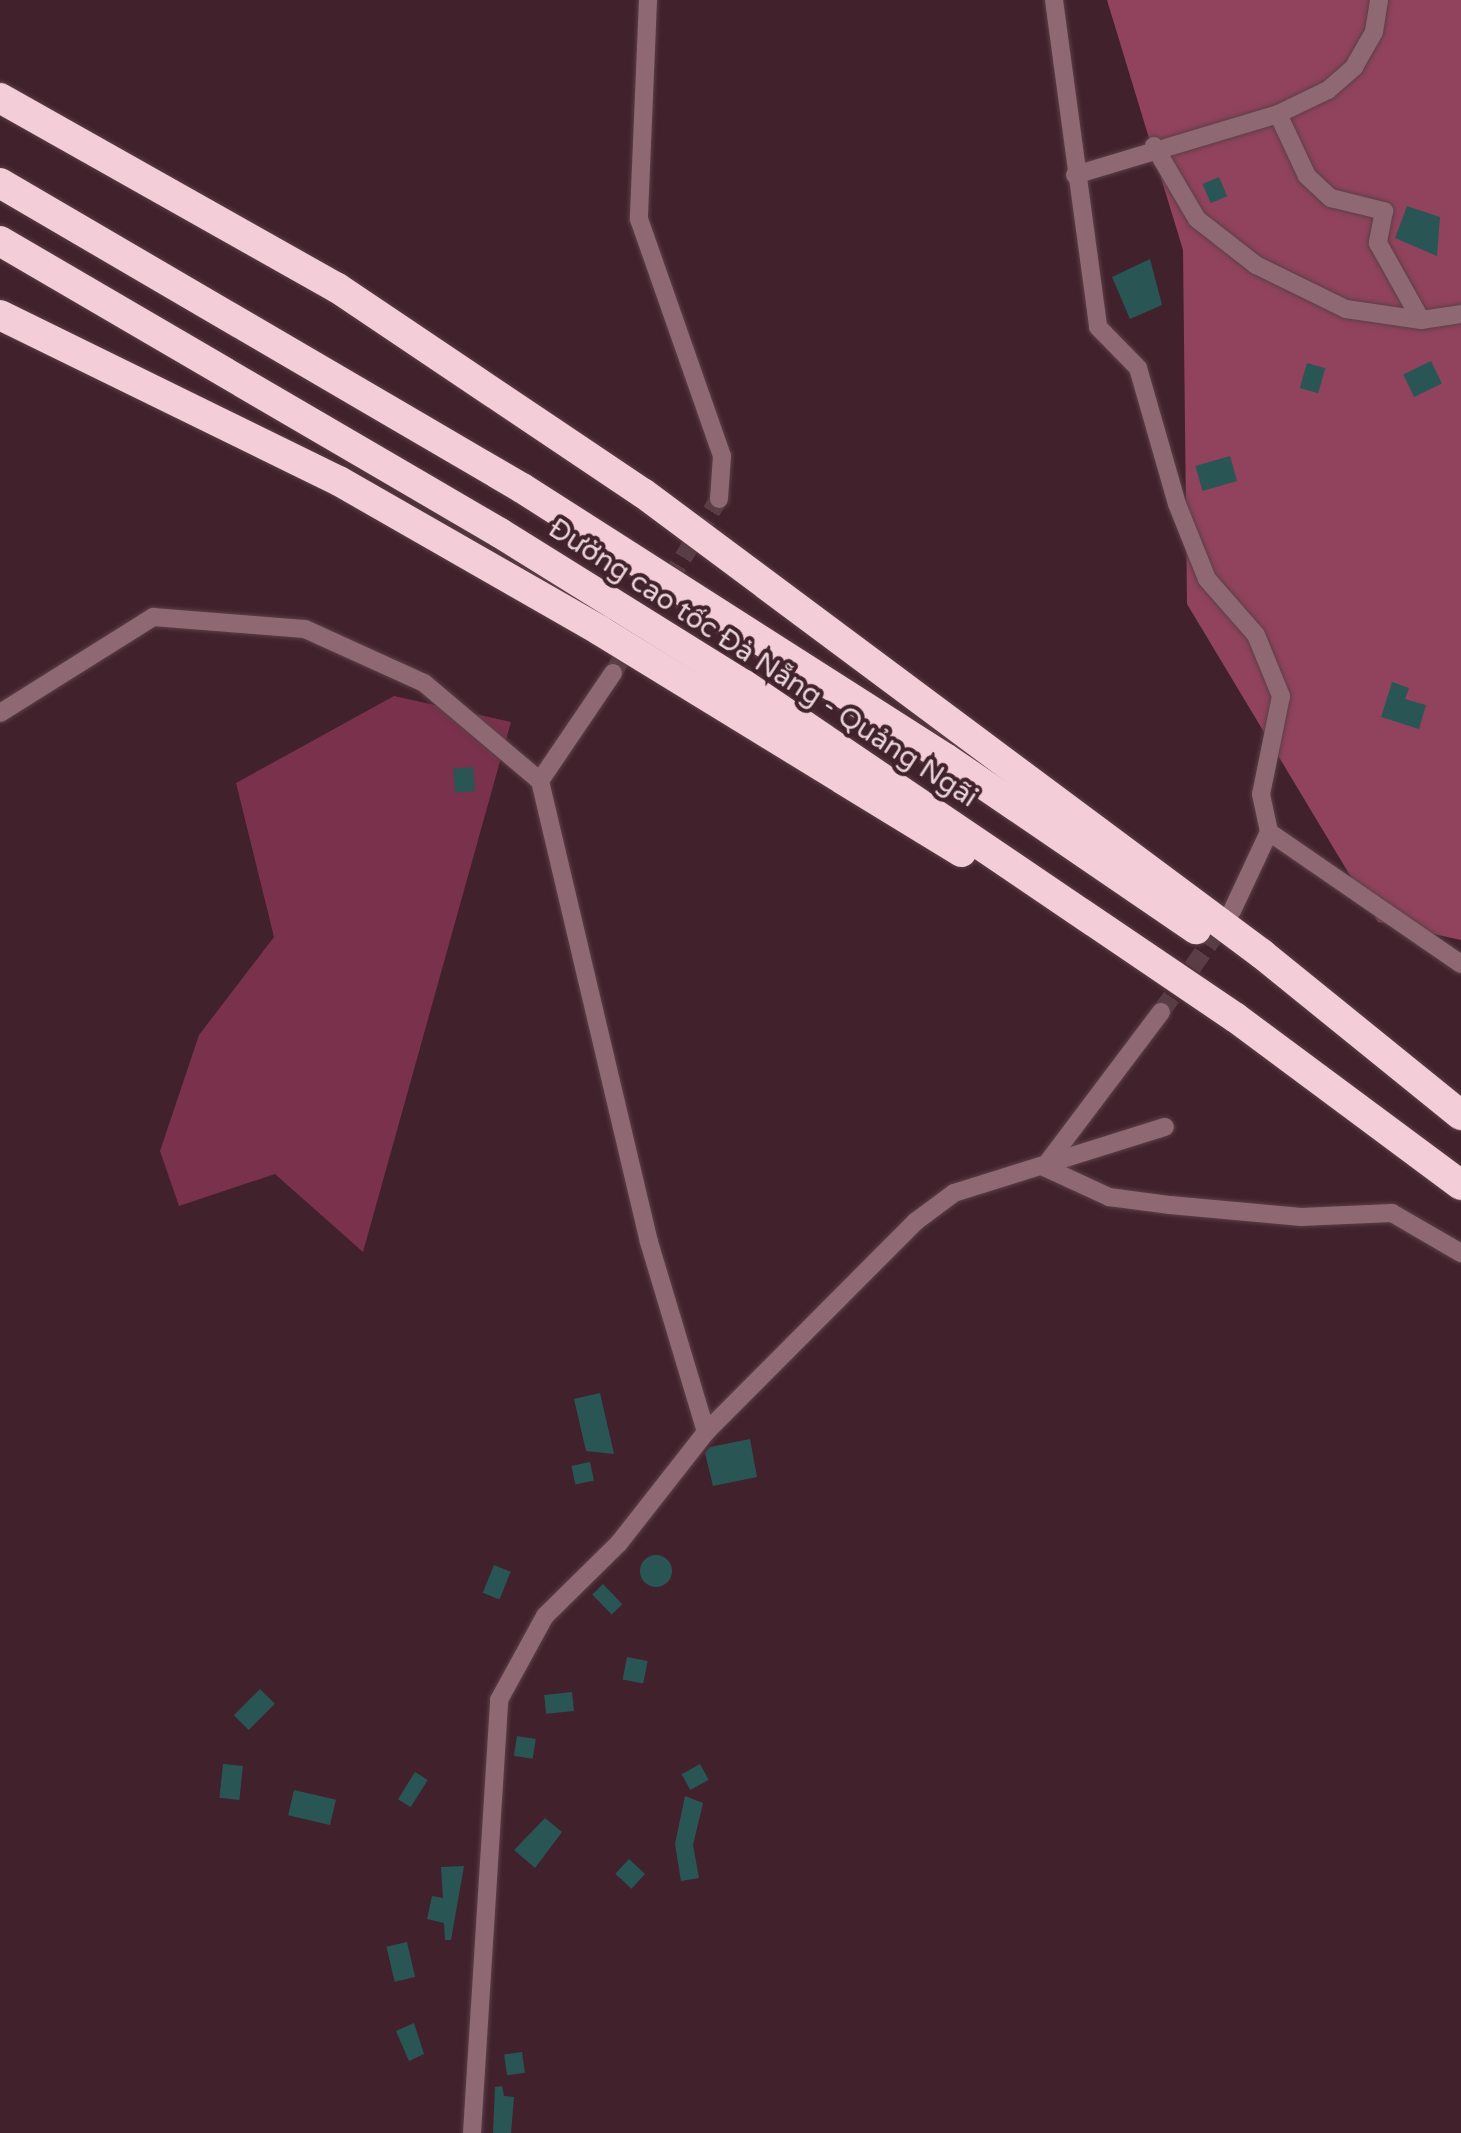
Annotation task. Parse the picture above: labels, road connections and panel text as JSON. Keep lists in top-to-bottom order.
{
  "streets": {
    "highway": ["Đường cao tốc Đà Nẵng - Quảng Ngãi"]
  }
}
